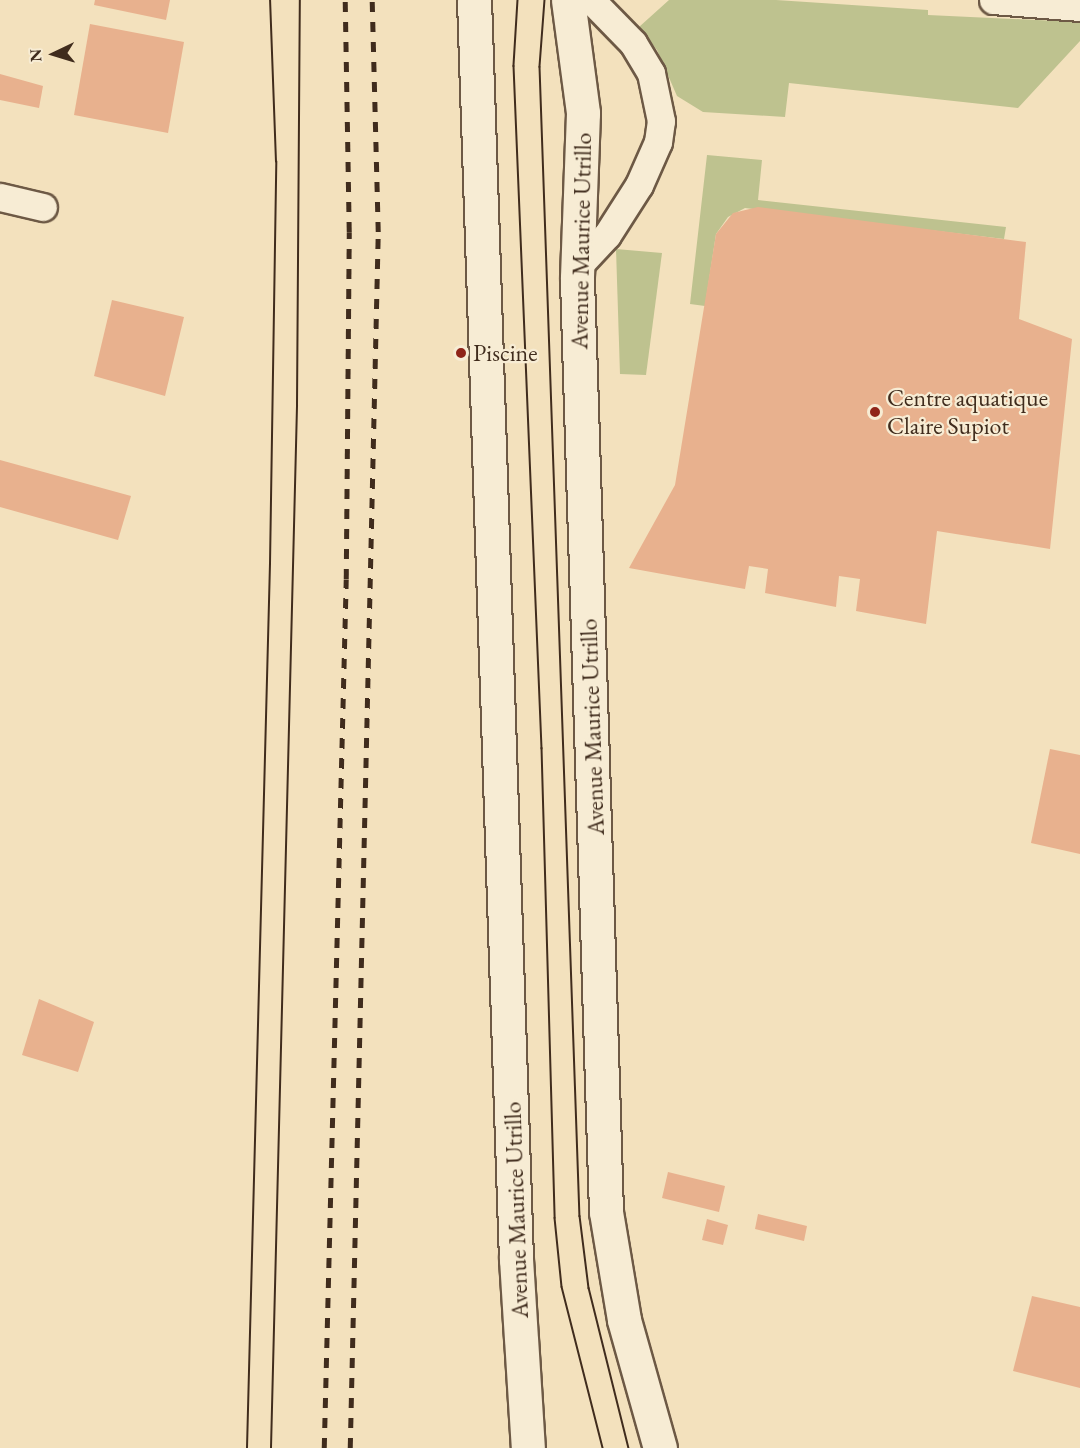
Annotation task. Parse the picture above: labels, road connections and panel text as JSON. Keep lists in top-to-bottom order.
{
  "streets": {
    "street": ["Avenue Maurice Utrillo"]
  },
  "places": ["Piscine", "Centre aquatique Claire Supiot"],
  "north": "left"
}
